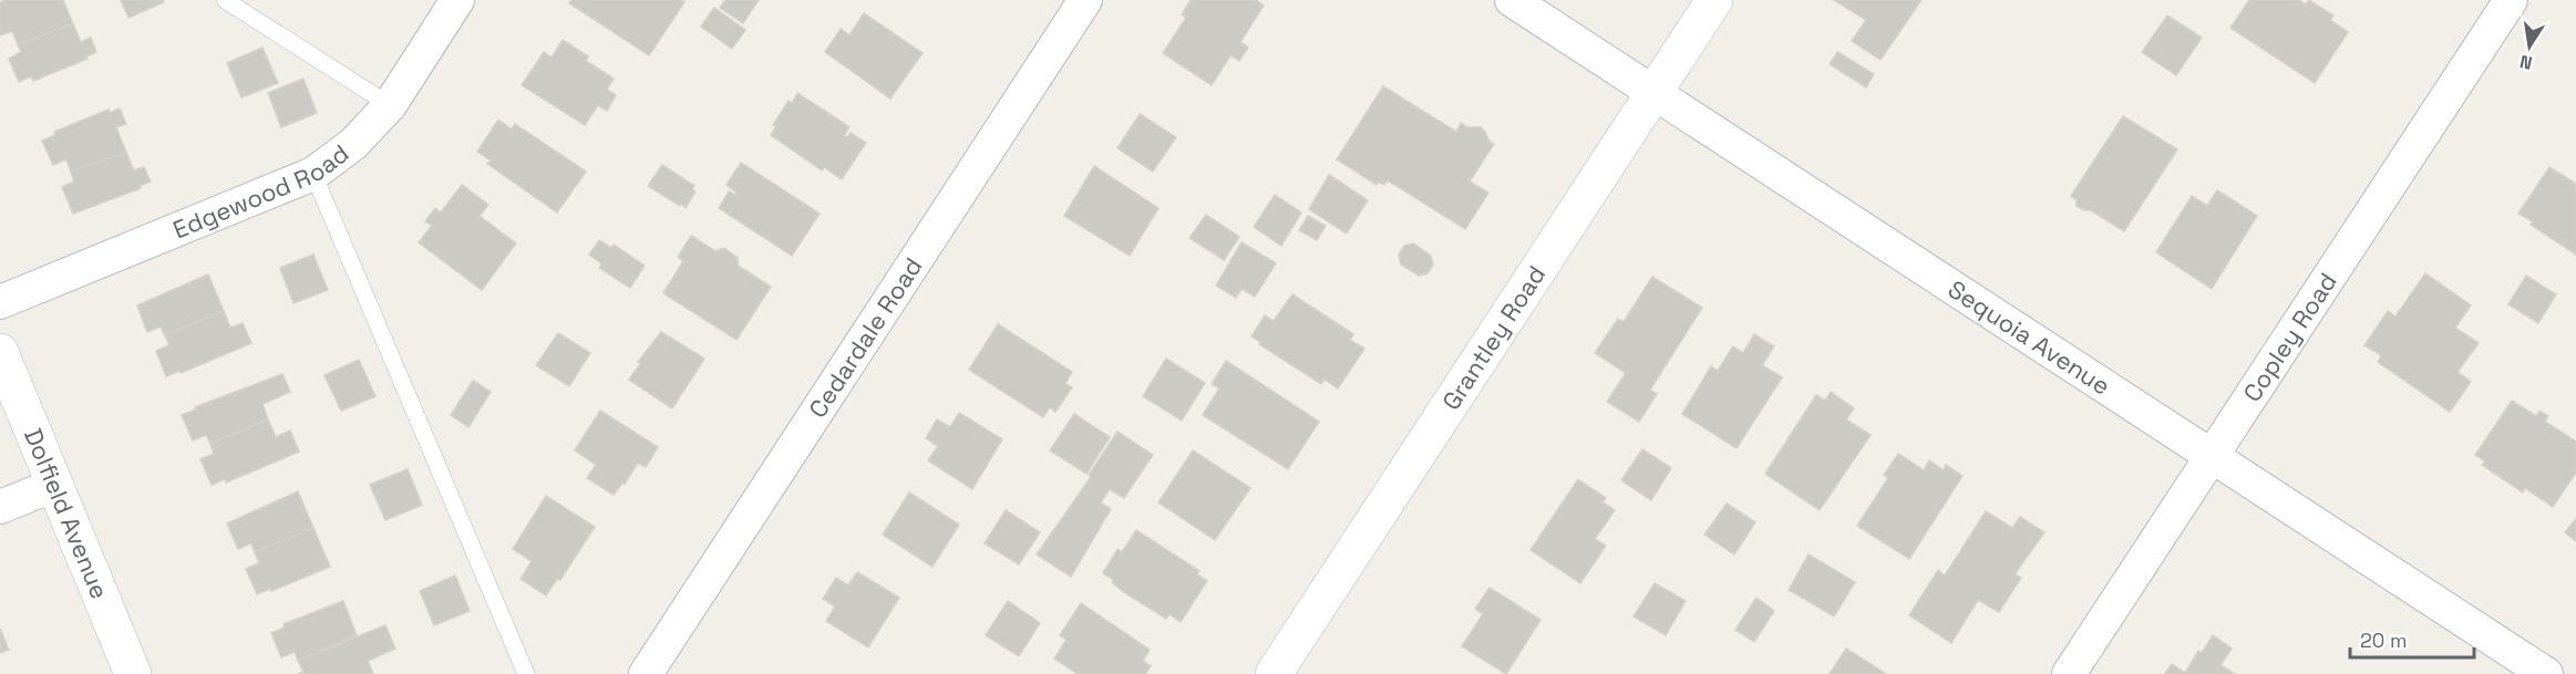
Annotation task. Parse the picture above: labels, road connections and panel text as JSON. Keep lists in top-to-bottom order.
{
  "streets": {
    "street": [
      "Edgewood Road",
      "Cedardale Road",
      "Copley Road",
      "Grantley Road",
      "Sequoia Avenue",
      "Dolfield Avenue"
    ]
  },
  "crossings": [
    ["Copley Road", "Sequoia Avenue"],
    ["Grantley Road", "Sequoia Avenue"]
  ],
  "scale_bar": "20 m",
  "north": "bottom"
}
